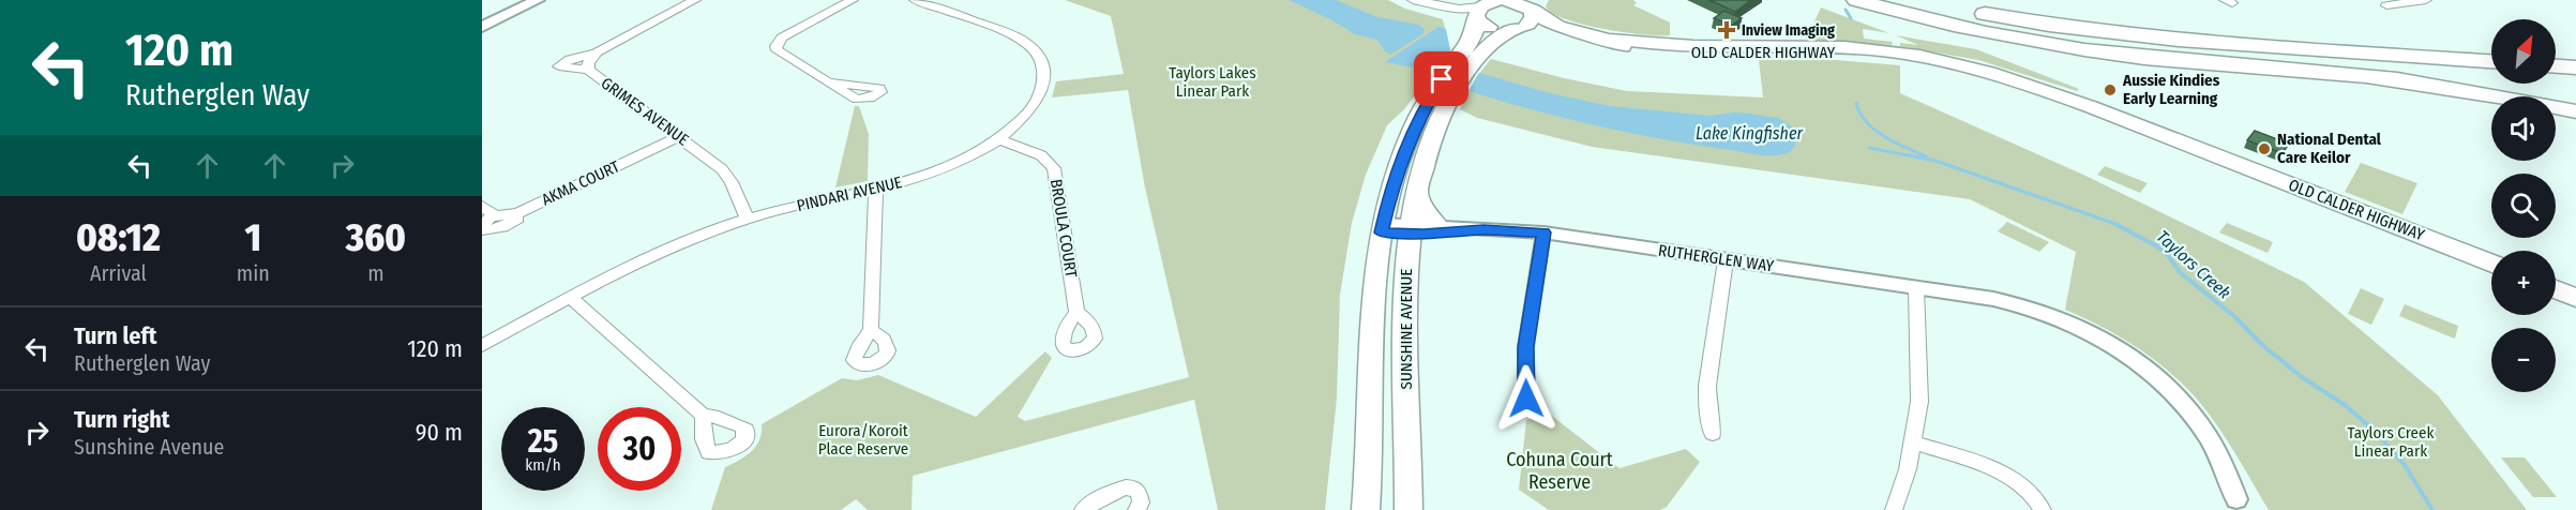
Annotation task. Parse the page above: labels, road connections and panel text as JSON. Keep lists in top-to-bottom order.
{
  "streets": {
    "main road": ["OLD CALDER HIGHWAY", "SUNSHINE AVENUE"],
    "street": [
      "GRIMES AVENUE",
      "AKMA COURT",
      "PINDARI AVENUE",
      "BROULA COURT",
      "RUTHERGLEN WAY"
    ]
  },
  "crossings": [
    ["OLD CALDER HIGHWAY", "SUNSHINE AVENUE"],
    ["GRIMES AVENUE", "AKMA COURT"],
    ["GRIMES AVENUE", "PINDARI AVENUE"],
    ["PINDARI AVENUE", "BROULA COURT"],
    ["RUTHERGLEN WAY", "SUNSHINE AVENUE"]
  ],
  "water": ["Lake Kingfisher", "Taylors Creek"],
  "parks": [
    "Taylors Lakes Linear Park",
    "Eurora/Koroit Place Reserve",
    "Taylors Creek Linear Park",
    "Cohuna Court Reserve"
  ],
  "places": {
    "health": ["Inview Imaging"],
    "other": ["Aussie Kindies Early Learning", "National Dental Care Keilor"]
  },
  "north": "top right",
  "page": {
    "turn": ["120 m", "Rutherglen Way"],
    "map_buttons": ["+", "−"],
    "eta": [
      "08:12",
      "Arrival",
      "1",
      "min",
      "360",
      "m"
    ],
    "list": [
      {
        "name": "Turn left",
        "note": "Rutherglen Way",
        "value": "120 m"
      },
      {
        "name": "Turn right",
        "note": "Sunshine Avenue",
        "value": "90 m"
      }
    ],
    "speed": "25 km/h",
    "limit": "30"
  }
}
